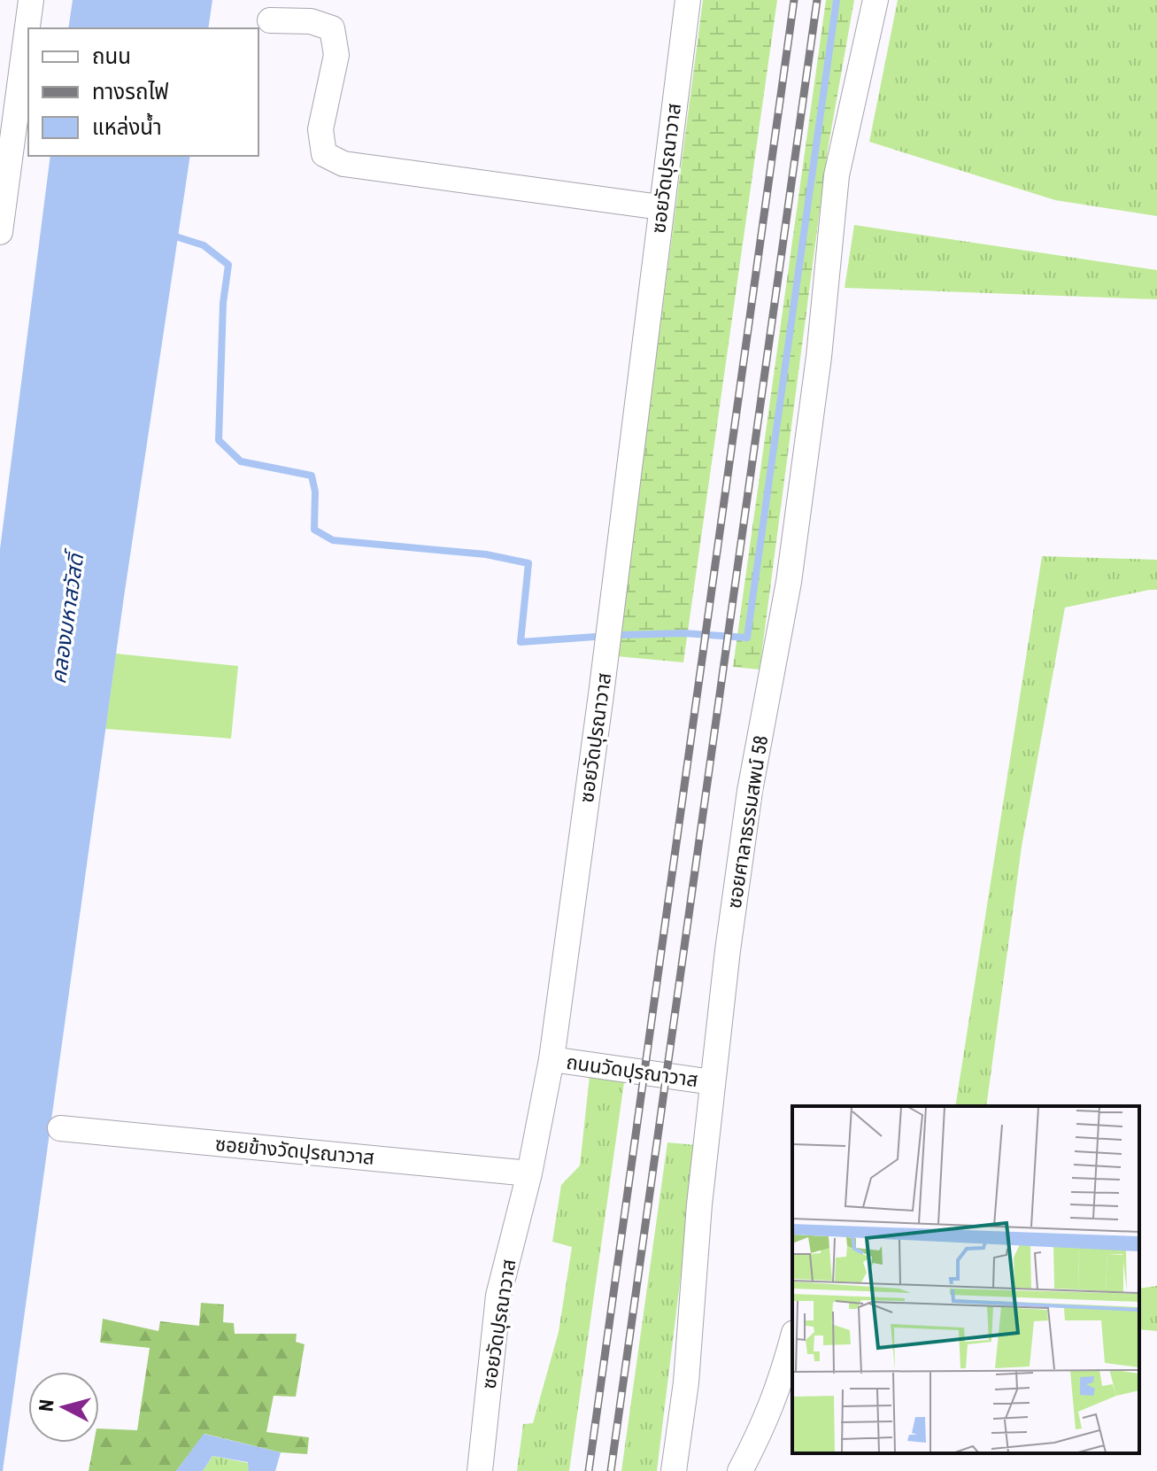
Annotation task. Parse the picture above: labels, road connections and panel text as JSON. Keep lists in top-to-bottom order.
{
  "streets": {
    "street": [
      "ซอยวัดปุรณาวาส",
      "ซอยศาลาธรรมสพน์ 58",
      "ถนนวัดปุรณาวาส",
      "ซอยข้างวัดปุรณาวาส"
    ]
  },
  "crossings": [
    ["ซอยวัดปุรณาวาส", "ถนนวัดปุรณาวาส"],
    ["ซอยวัดปุรณาวาส", "ซอยข้างวัดปุรณาวาส"],
    ["ซอยศาลาธรรมสพน์ 58", "ถนนวัดปุรณาวาส"]
  ],
  "water": ["คลองมหาสวัสดิ์"],
  "legend": ["ถนน", "ทางรถไฟ", "แหล่งน้ำ"],
  "north": "left"
}
